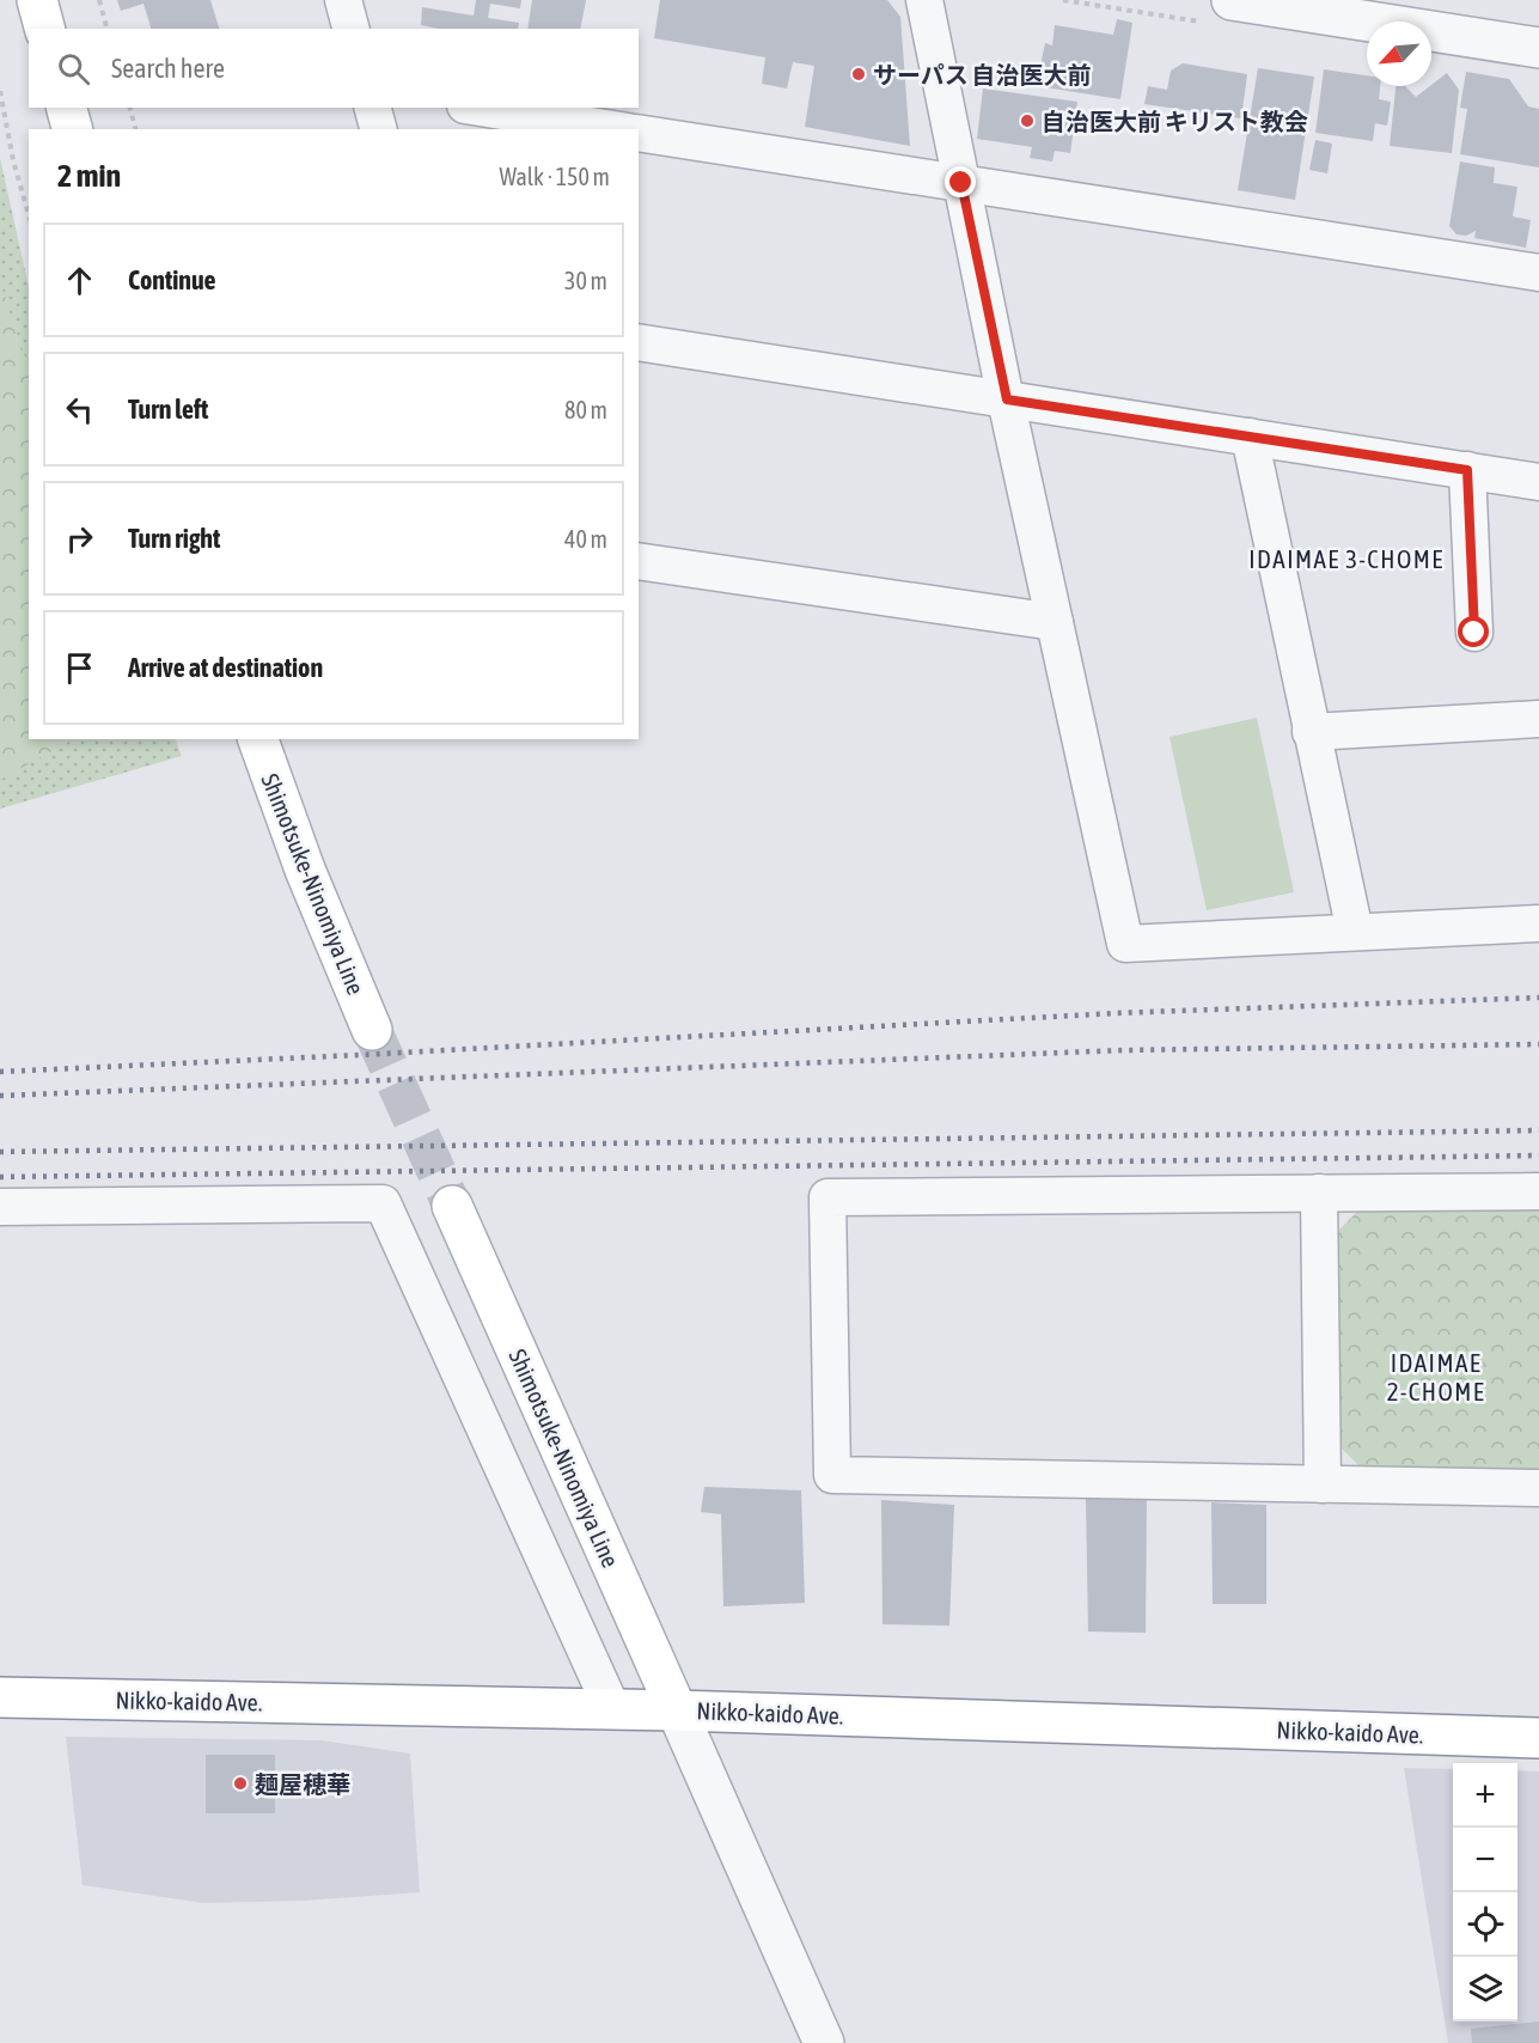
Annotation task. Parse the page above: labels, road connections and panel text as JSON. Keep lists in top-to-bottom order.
{
  "streets": {
    "main road": ["Shimotsuke-Ninomiya Line", "Nikko-kaido Ave."]
  },
  "crossings": [
    ["Shimotsuke-Ninomiya Line", "Nikko-kaido Ave."]
  ],
  "districts": ["IDAIMAE 3-CHOME", "IDAIMAE 2-CHOME"],
  "places": ["サーパス 自治医大前", "自治医大前 キリスト教会", "麺屋穂華"],
  "north": "bottom left",
  "page": {
    "search": "Search here",
    "heading": ["2 min", "Walk · 150 m"],
    "list": [
      ["Continue", "30 m"],
      ["Turn left", "80 m"],
      ["Turn right", "40 m"],
      "Arrive at destination"
    ],
    "map_buttons": ["+", "−"]
  }
}
